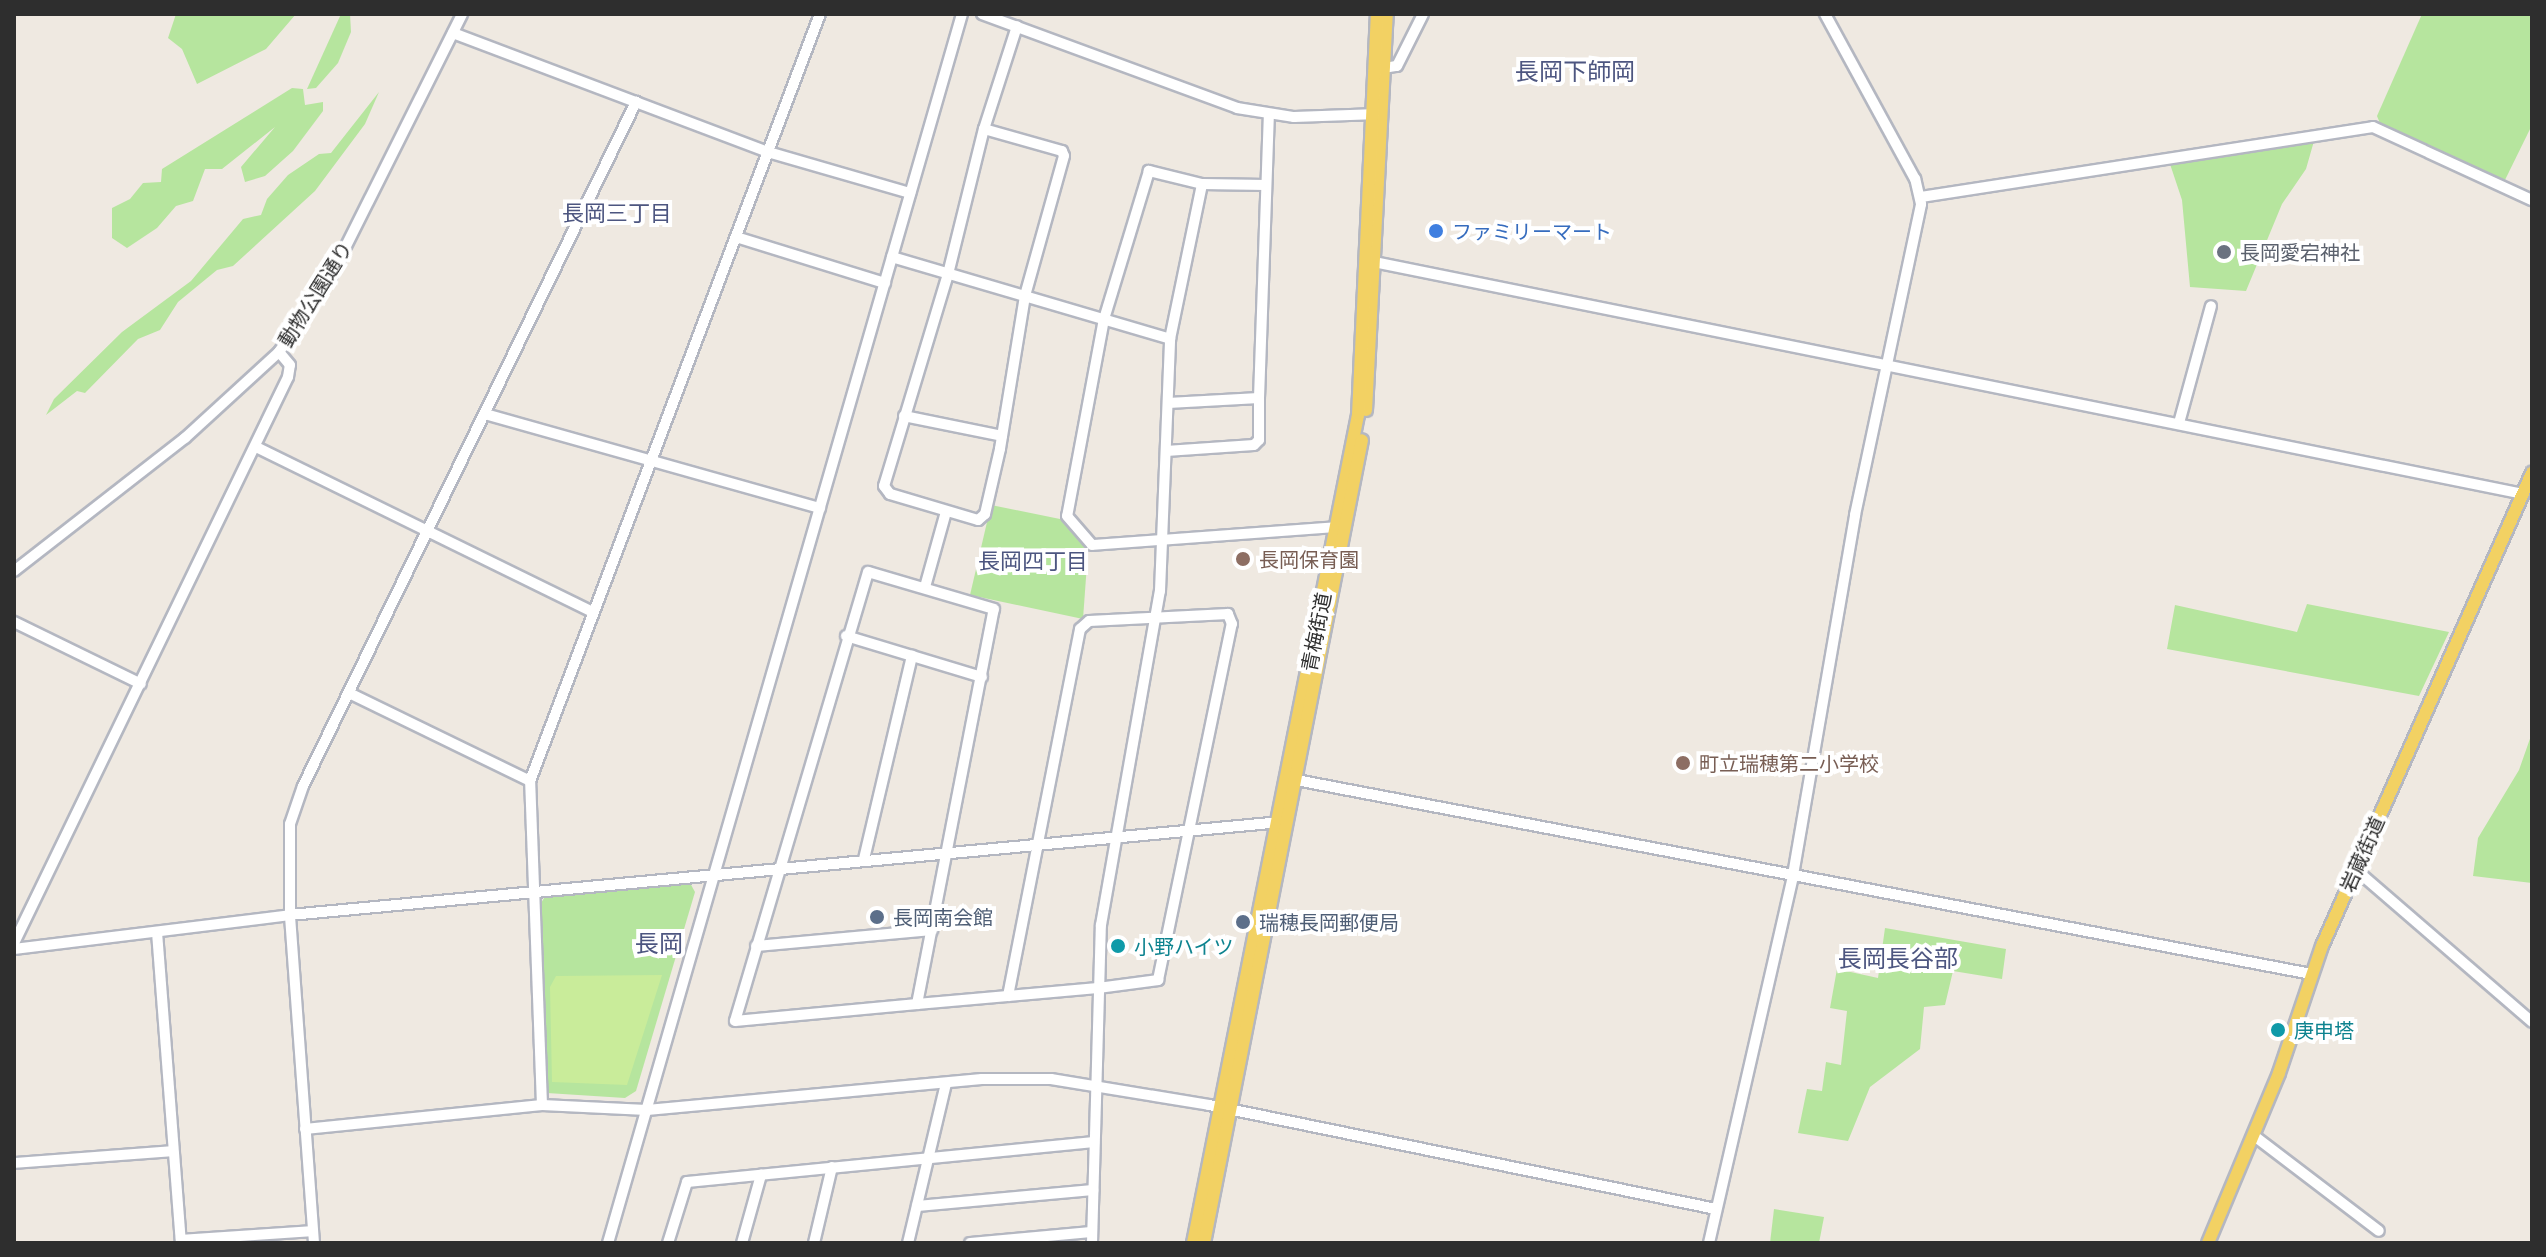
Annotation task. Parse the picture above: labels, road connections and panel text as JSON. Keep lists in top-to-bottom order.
{
  "streets": {
    "main road": ["青梅街道", "岩蔵街道"],
    "street": ["動物公園通り"]
  },
  "districts": [
    "長岡下師岡",
    "長岡三丁目",
    "長岡四丁目",
    "長岡",
    "長岡長谷部"
  ],
  "places": [
    "ファミリーマート",
    "長岡愛宕神社",
    "長岡保育園",
    "町立瑞穂第二小学校",
    "長岡南会館",
    "瑞穂長岡郵便局",
    "小野ハイツ",
    "庚申塔"
  ]
}
